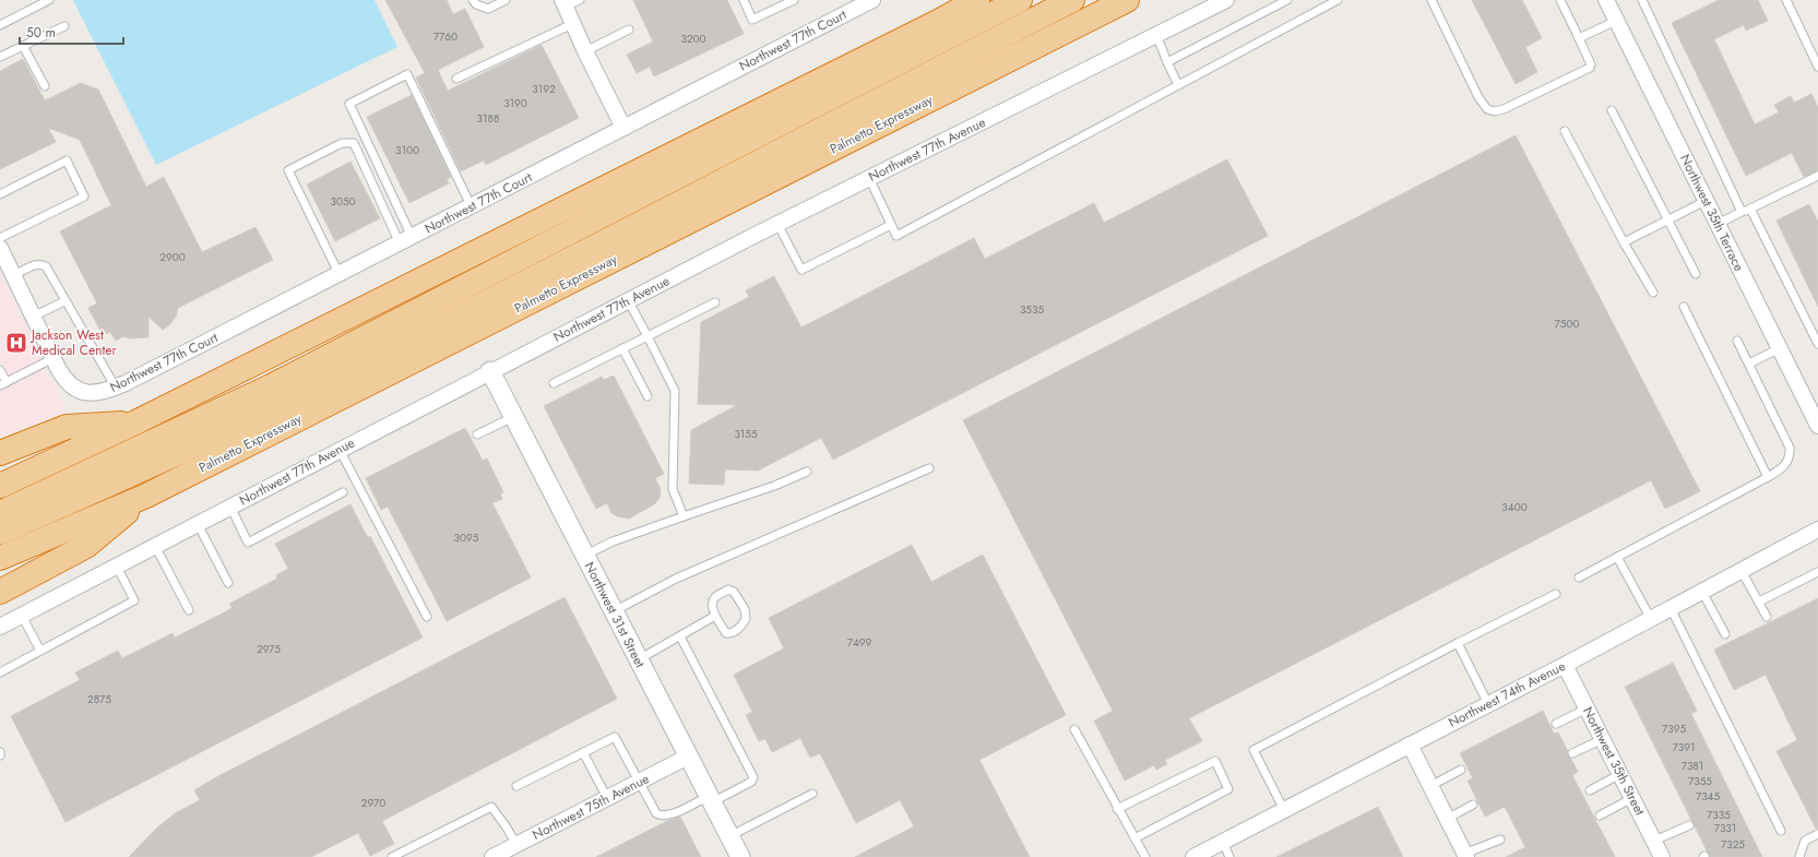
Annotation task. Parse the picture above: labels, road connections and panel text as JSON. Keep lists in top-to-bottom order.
{
  "streets": {
    "highway": ["Palmetto Expressway"],
    "street": [
      "Northwest 77th Court",
      "Northwest 77th Avenue",
      "Northwest 35th Terrace",
      "Northwest 31st Street",
      "Northwest 74th Avenue",
      "Northwest 35th Street",
      "Northwest 75th Avenue"
    ]
  },
  "crossings": [
    ["Northwest 77th Avenue", "Northwest 31st Street"],
    ["Northwest 31st Street", "Northwest 75th Avenue"],
    ["Northwest 74th Avenue", "Northwest 35th Street"]
  ],
  "places": {
    "hospital": ["Jackson West Medical Center"]
  },
  "house_numbers": [
    "7760",
    "3200",
    "3192",
    "3190",
    "3188",
    "3100",
    "3050",
    "2900",
    "3535",
    "7500",
    "3155",
    "3400",
    "3095",
    "7499",
    "2975",
    "2875",
    "7395",
    "7391",
    "7381",
    "7355",
    "7345",
    "2970",
    "7335",
    "7331",
    "7325"
  ],
  "scale_bar": "50 m"
}
